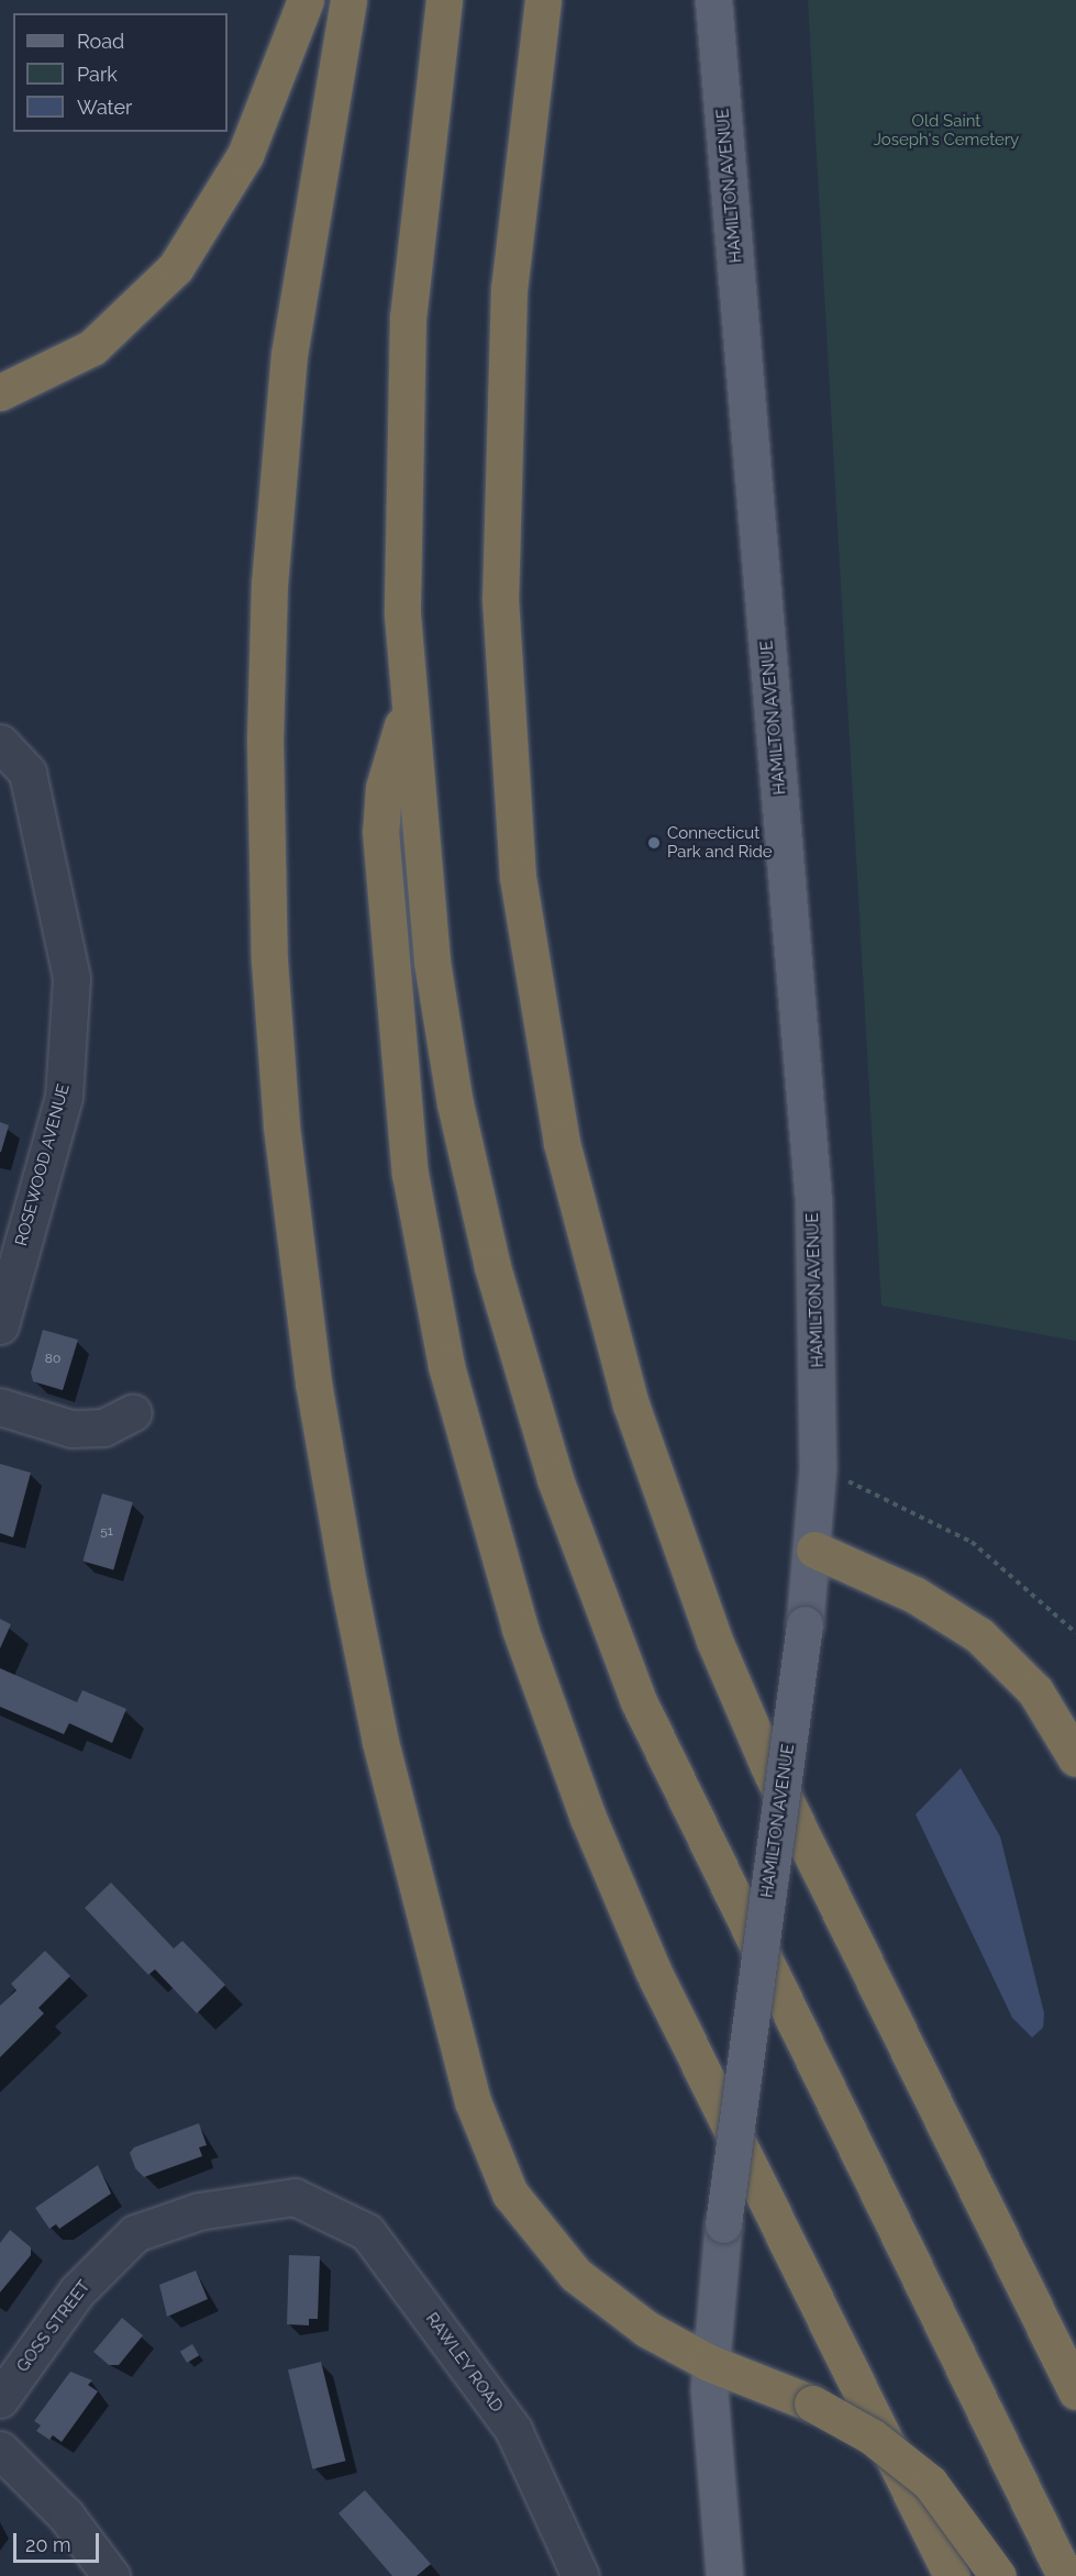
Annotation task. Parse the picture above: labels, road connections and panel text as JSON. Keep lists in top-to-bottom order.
{
  "streets": {
    "main road": ["HAMILTON AVENUE"],
    "street": ["ROSEWOOD AVENUE", "GOSS STREET", "RAWLEY ROAD"]
  },
  "crossings": [
    ["GOSS STREET", "RAWLEY ROAD"]
  ],
  "parks": ["Old Saint Joseph's Cemetery"],
  "places": ["Connecticut Park and Ride"],
  "house_numbers": ["80", "51"],
  "legend": ["Road", "Park", "Water"],
  "scale_bar": "20 m"
}
